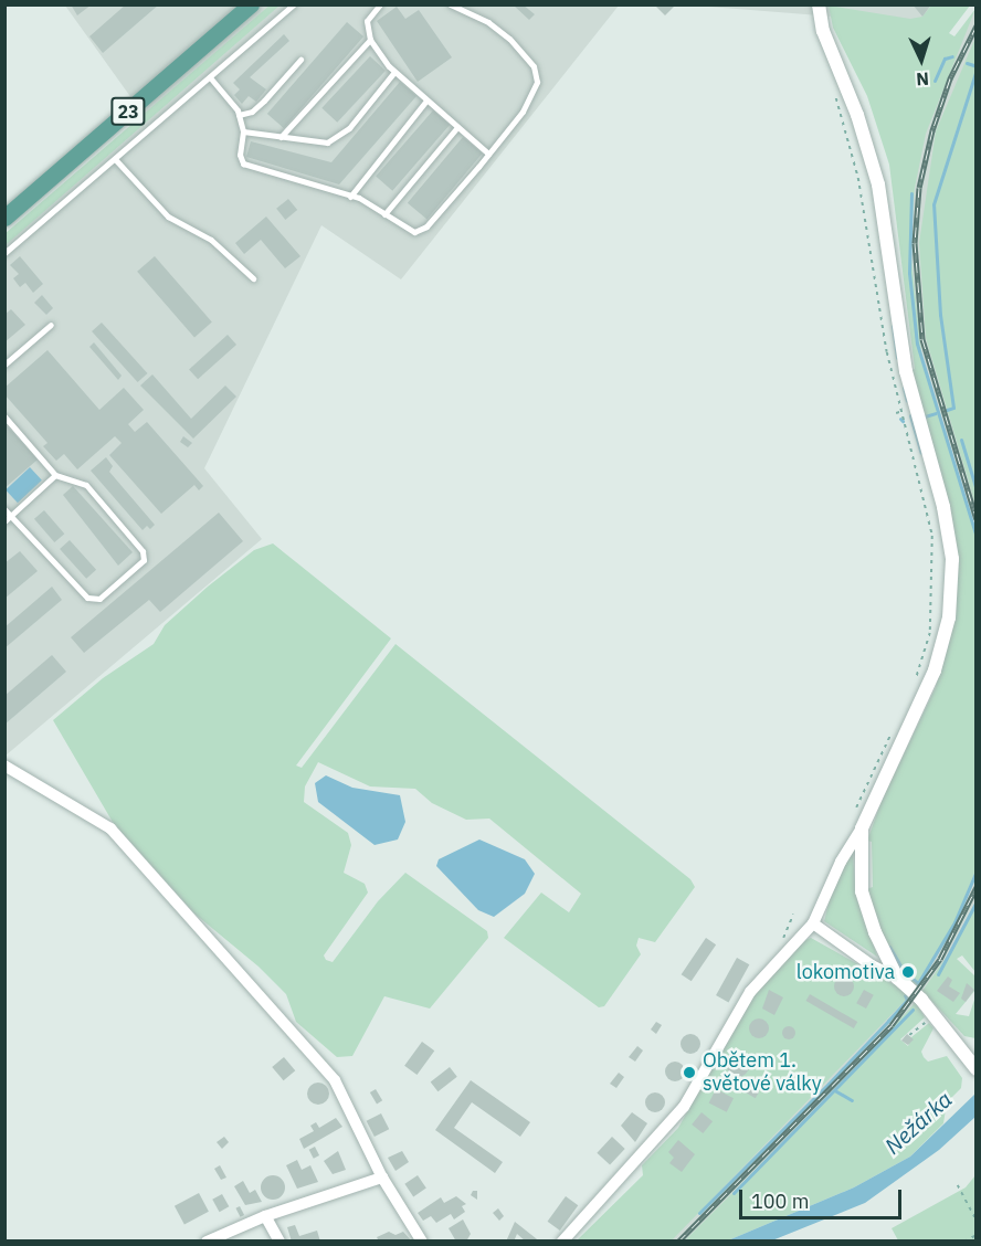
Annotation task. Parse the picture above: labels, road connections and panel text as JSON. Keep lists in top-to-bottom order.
{
  "streets": {
    "main road": ["23"]
  },
  "water": ["Nežárka"],
  "places": ["lokomotiva", "Obětem 1. světové války"],
  "scale_bar": "100 m",
  "north": "bottom"
}
